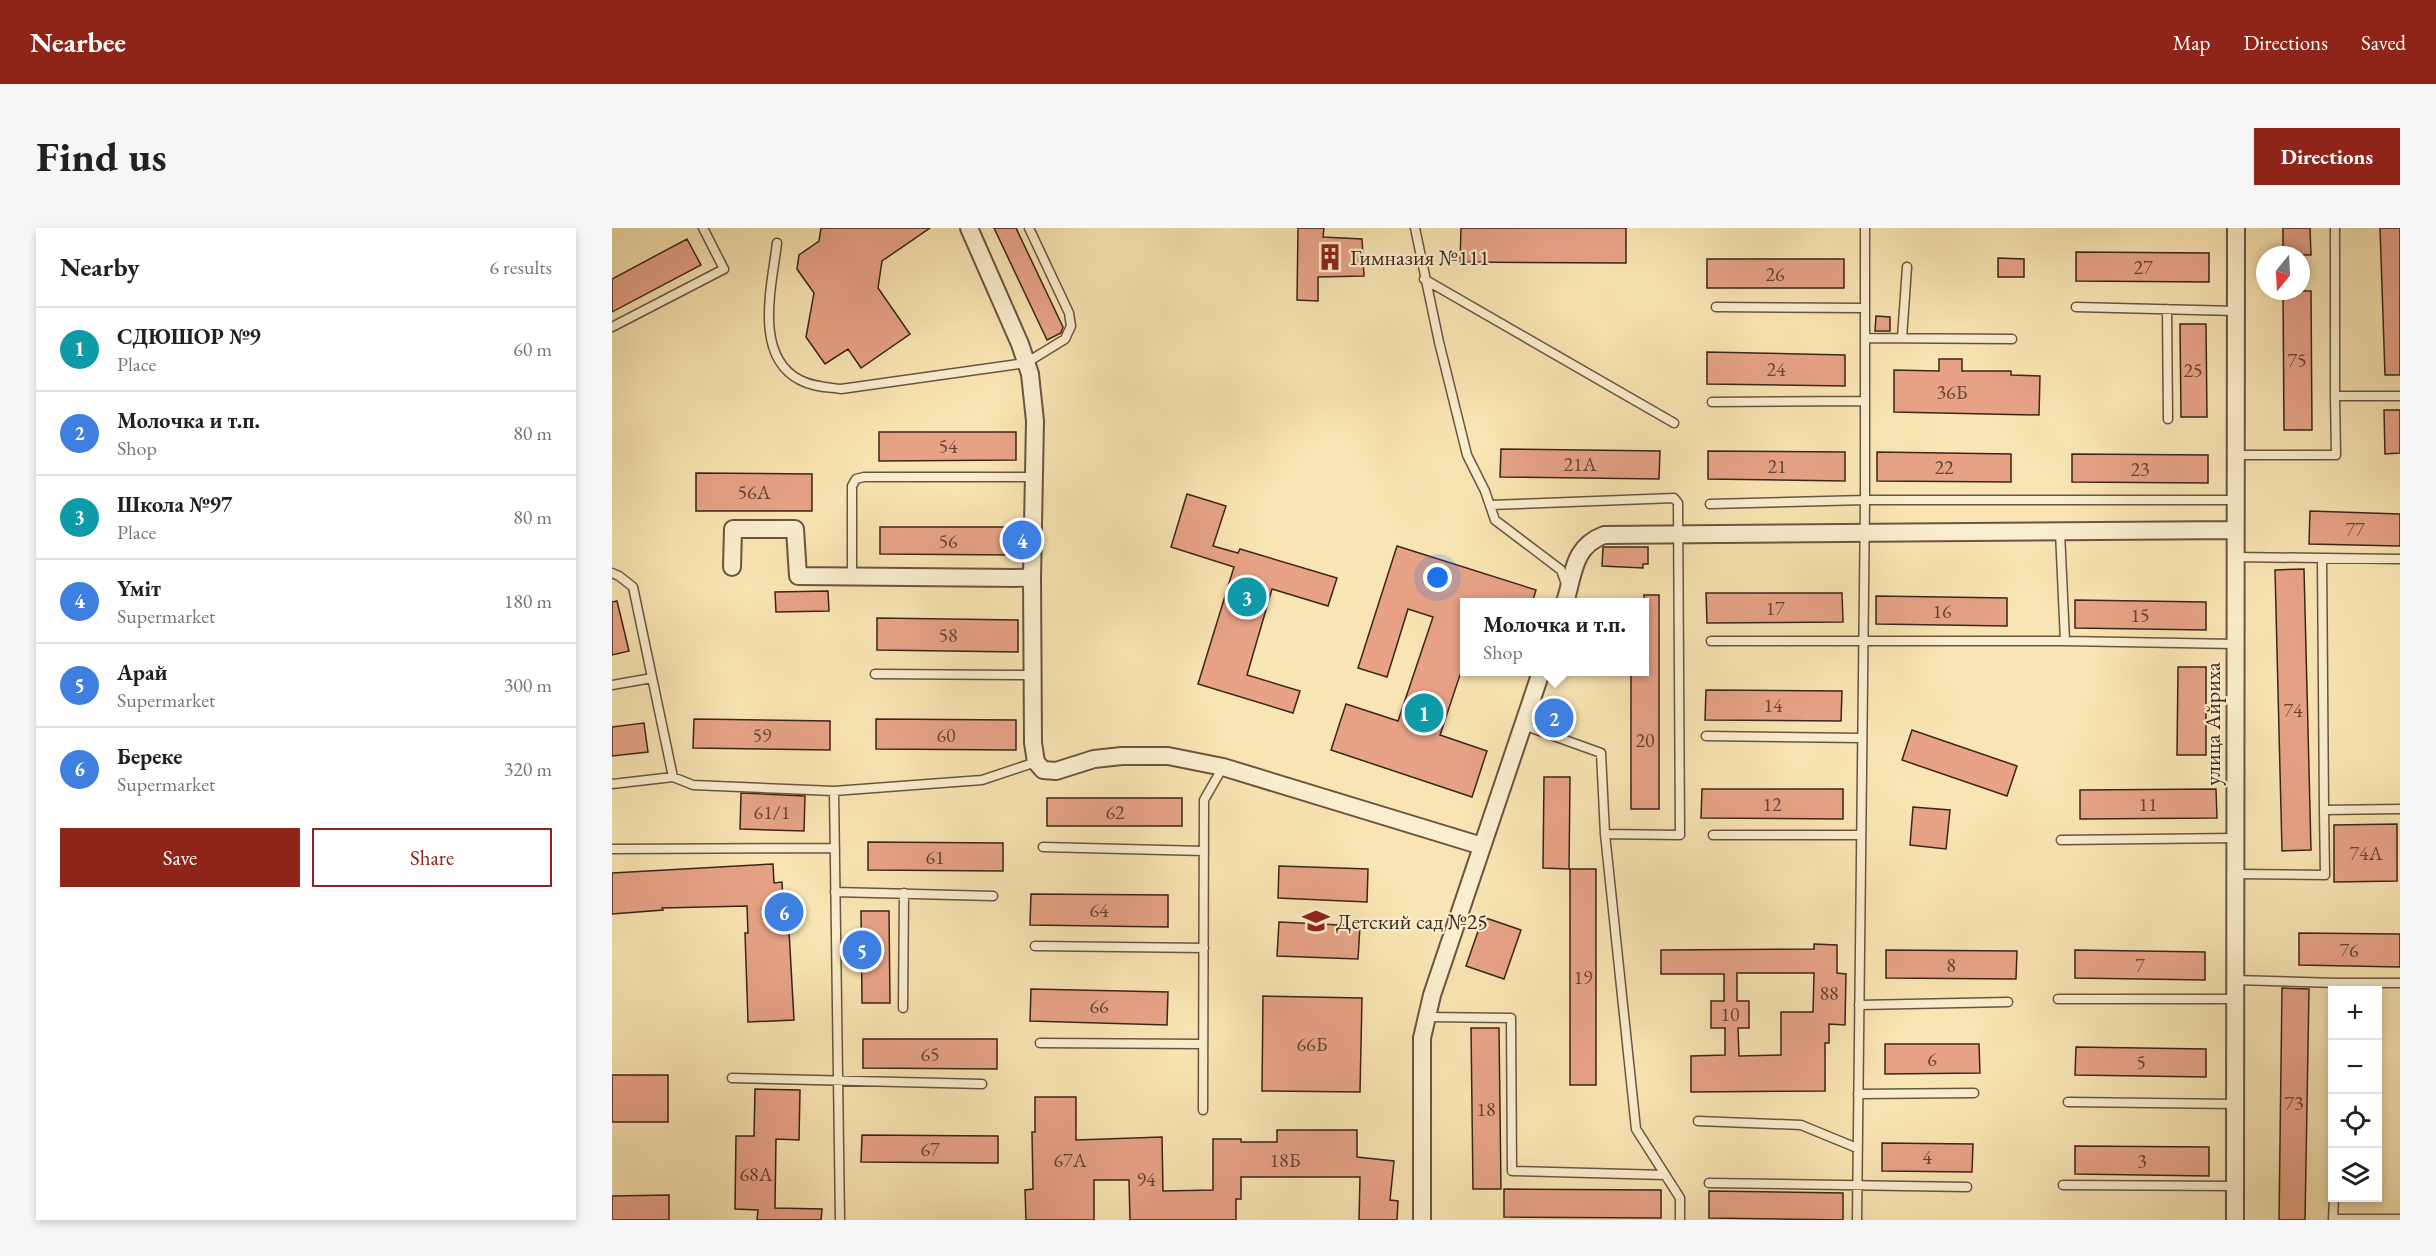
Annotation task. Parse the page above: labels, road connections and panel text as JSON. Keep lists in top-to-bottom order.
{
  "streets": {
    "street": ["улица Айриха"]
  },
  "places": {
    "building": ["Гимназия №111"],
    "school or university": ["Детский сад №25"]
  },
  "house_numbers": [
    "27",
    "26",
    "75",
    "24",
    "25",
    "36Б",
    "54",
    "21А",
    "21",
    "22",
    "23",
    "56А",
    "77",
    "56",
    "17",
    "16",
    "15",
    "58",
    "14",
    "74",
    "59",
    "60",
    "20",
    "12",
    "11",
    "61/1",
    "62",
    "74А",
    "61",
    "64",
    "76",
    "8",
    "7",
    "19",
    "88",
    "66",
    "10",
    "66Б",
    "65",
    "6",
    "5",
    "73",
    "18",
    "67",
    "4",
    "67А",
    "18Б",
    "3",
    "68А",
    "94"
  ],
  "north": "bottom",
  "page": {
    "header": "Nearbee",
    "nav": ["Map", "Directions", "Saved"],
    "buttons": [
      "Directions",
      ["Save", "Share"]
    ],
    "title": "Find us",
    "heading": ["Nearby", "6 results"],
    "list": [
      {
        "mark": "1",
        "name": "СДЮШОР №9",
        "note": "Place",
        "value": "60 m"
      },
      {
        "mark": "2",
        "name": "Молочка и т.п.",
        "note": "Shop",
        "value": "80 m"
      },
      {
        "mark": "3",
        "name": "Школа №97",
        "note": "Place",
        "value": "80 m"
      },
      {
        "mark": "4",
        "name": "Үміт",
        "note": "Supermarket",
        "value": "180 m"
      },
      {
        "mark": "5",
        "name": "Арай",
        "note": "Supermarket",
        "value": "300 m"
      },
      {
        "mark": "6",
        "name": "Береке",
        "note": "Supermarket",
        "value": "320 m"
      }
    ],
    "pins": [
      "4",
      "3",
      "1",
      "2",
      "6",
      "5"
    ],
    "popup": ["Молочка и т.п.", "Shop"],
    "map_buttons": ["+", "−"]
  }
}
